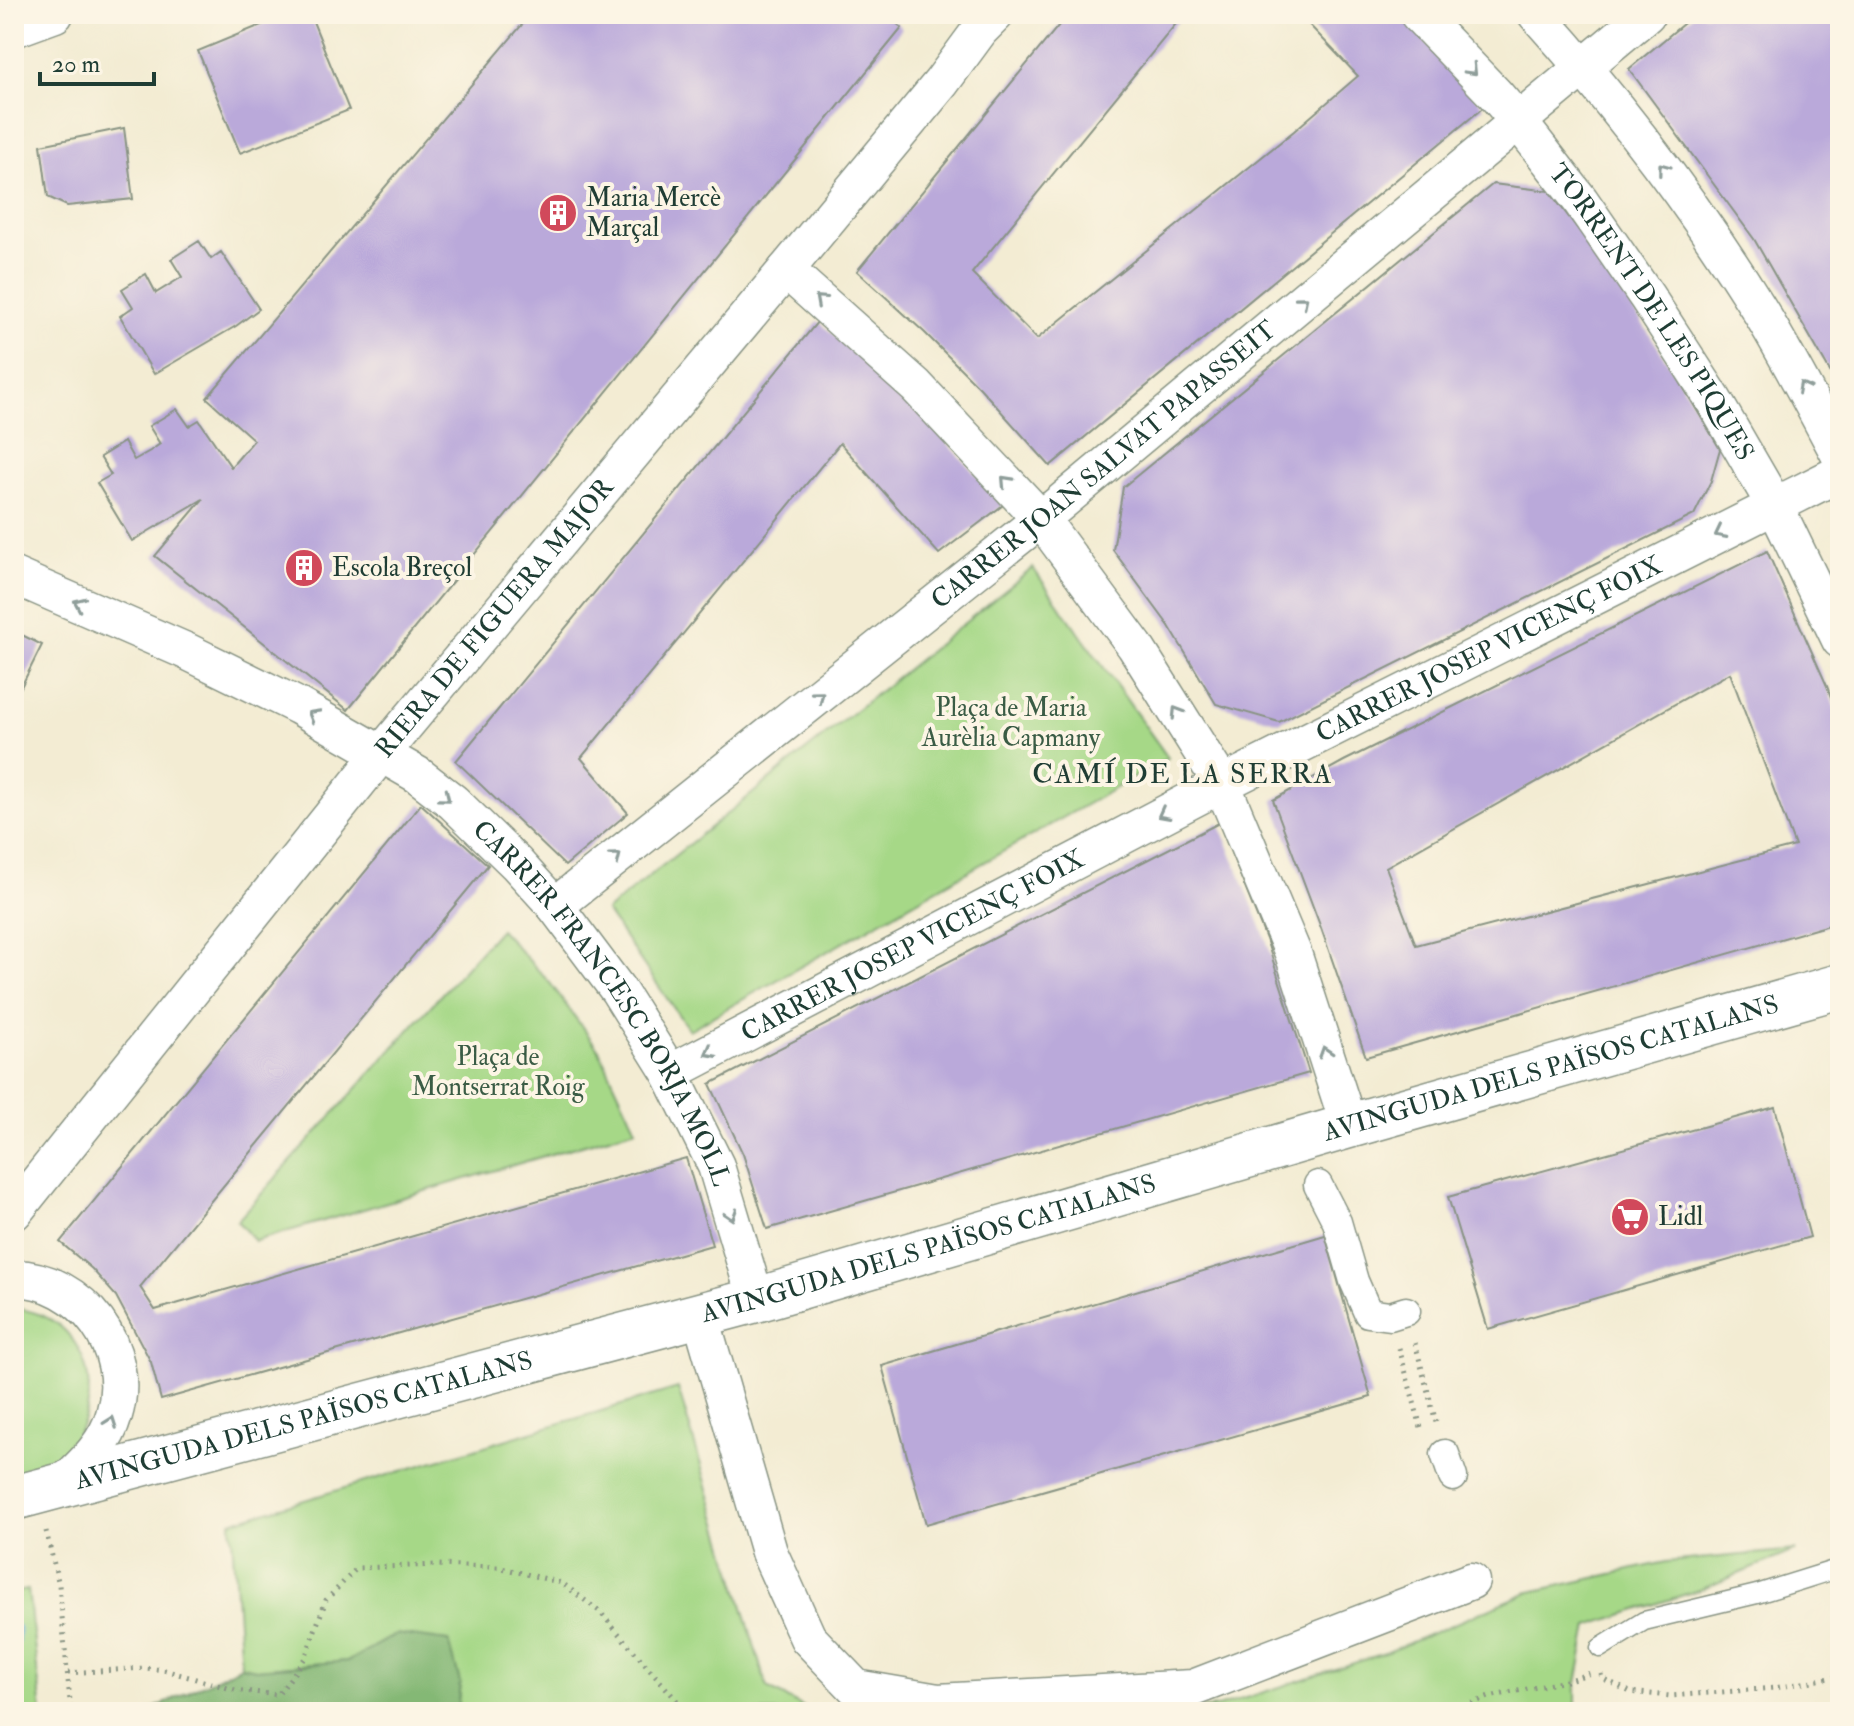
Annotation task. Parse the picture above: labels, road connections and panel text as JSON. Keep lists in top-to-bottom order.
{
  "streets": {
    "street": [
      "TORRENT DE LES PIQUES",
      "CARRER JOAN SALVAT PAPASSEIT",
      "RIERA DE FIGUERA MAJOR",
      "CARRER JOSEP VICENÇ FOIX",
      "CARRER FRANCESC BORJA MOLL",
      "AVINGUDA DELS PAÏSOS CATALANS"
    ]
  },
  "crossings": [
    ["TORRENT DE LES PIQUES", "CARRER JOAN SALVAT PAPASSEIT"],
    ["TORRENT DE LES PIQUES", "CARRER JOSEP VICENÇ FOIX"],
    ["CARRER JOAN SALVAT PAPASSEIT", "CARRER FRANCESC BORJA MOLL"],
    ["RIERA DE FIGUERA MAJOR", "CARRER FRANCESC BORJA MOLL"],
    ["CARRER JOSEP VICENÇ FOIX", "CARRER FRANCESC BORJA MOLL"],
    ["CARRER FRANCESC BORJA MOLL", "AVINGUDA DELS PAÏSOS CATALANS"]
  ],
  "one_way": ["CARRER JOAN SALVAT PAPASSEIT", "CARRER JOSEP VICENÇ FOIX"],
  "districts": ["CAMÍ DE LA SERRA"],
  "parks": ["Plaça de Maria Aurèlia Capmany", "Plaça de Montserrat Roig"],
  "places": {
    "building": ["Maria Mercè Marçal", "Escola Breçol"],
    "supermarket": ["Lidl"]
  },
  "scale_bar": "20 m"
}
